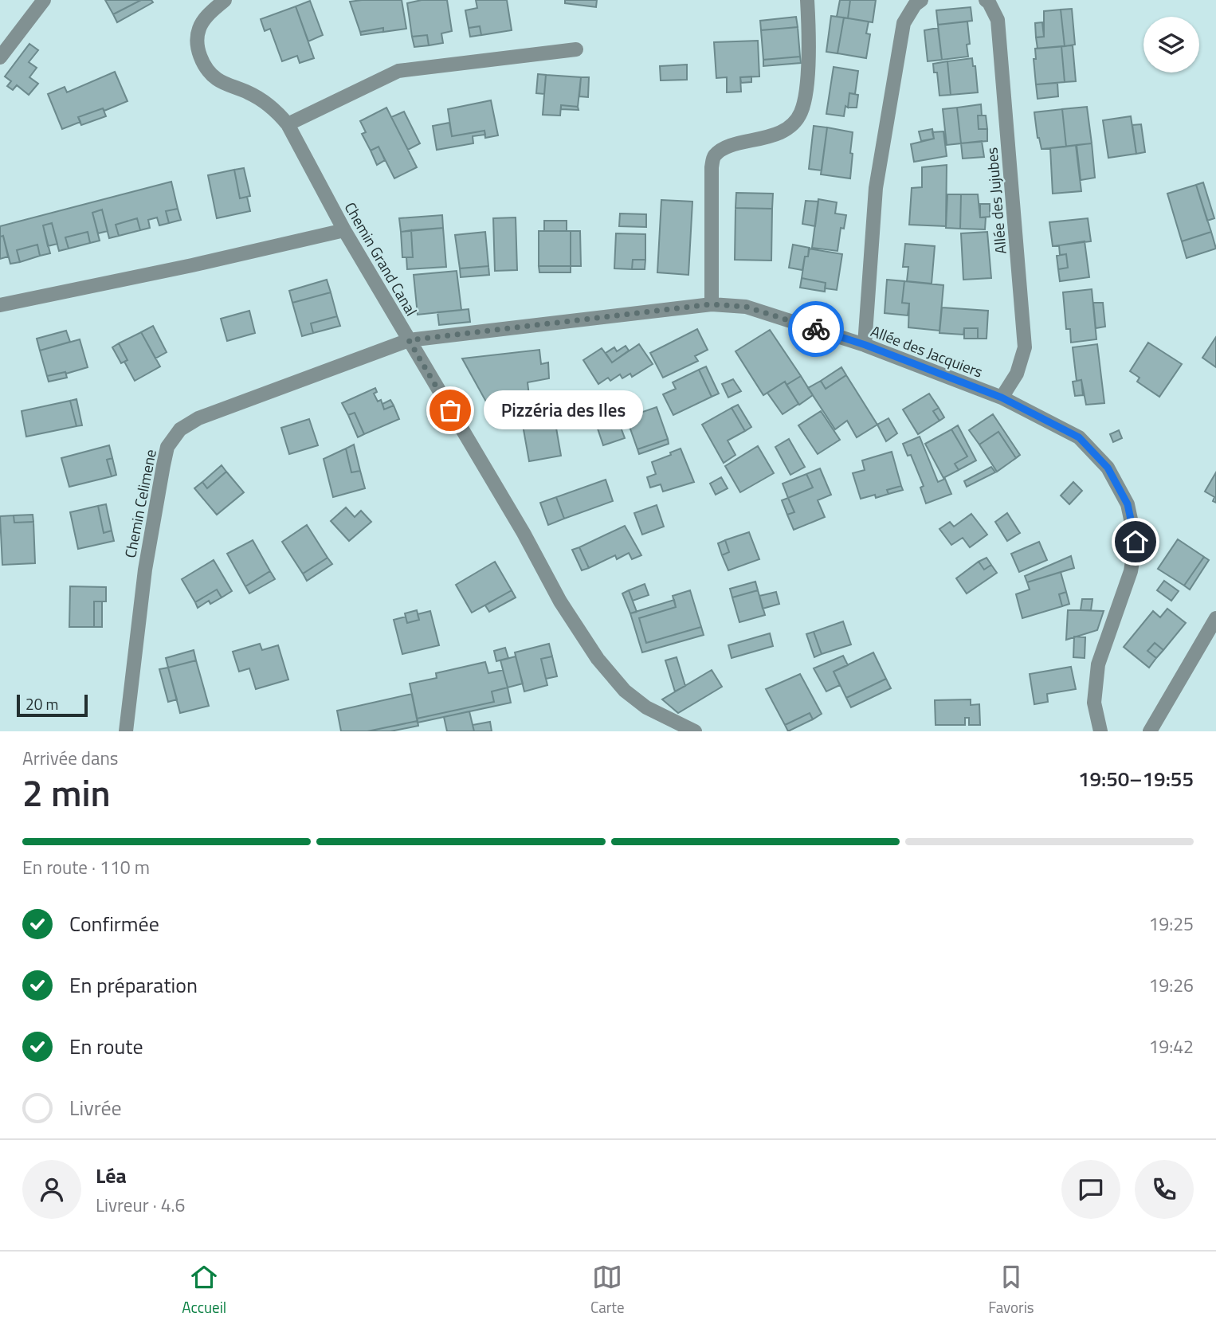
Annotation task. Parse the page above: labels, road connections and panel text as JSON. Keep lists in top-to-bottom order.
{
  "streets": {
    "street": [
      "Allée des Jujubes",
      "Chemin Grand Canal",
      "Allée des Jacquiers",
      "Chemin Celimene"
    ]
  },
  "crossings": [
    ["Allée des Jujubes", "Allée des Jacquiers"],
    ["Chemin Grand Canal", "Allée des Jacquiers"],
    ["Chemin Grand Canal", "Chemin Celimene"],
    ["Allée des Jacquiers", "Chemin Celimene"]
  ],
  "places": ["Pizzéria des Iles"],
  "scale_bar": "20 m",
  "page": {
    "bubble": "Pizzéria des Iles",
    "scale": "20 m",
    "heading": ["2 min", "Arrivée dans", "19:50–19:55"],
    "panel": ["Léa", "Livreur · 4.6"],
    "bar": "En route · 110 m",
    "list": [
      ["Confirmée", "19:25"],
      ["En préparation", "19:26"],
      ["En route", "19:42"],
      "Livrée"
    ],
    "tabs": ["Accueil", "Carte", "Favoris"]
  }
}
